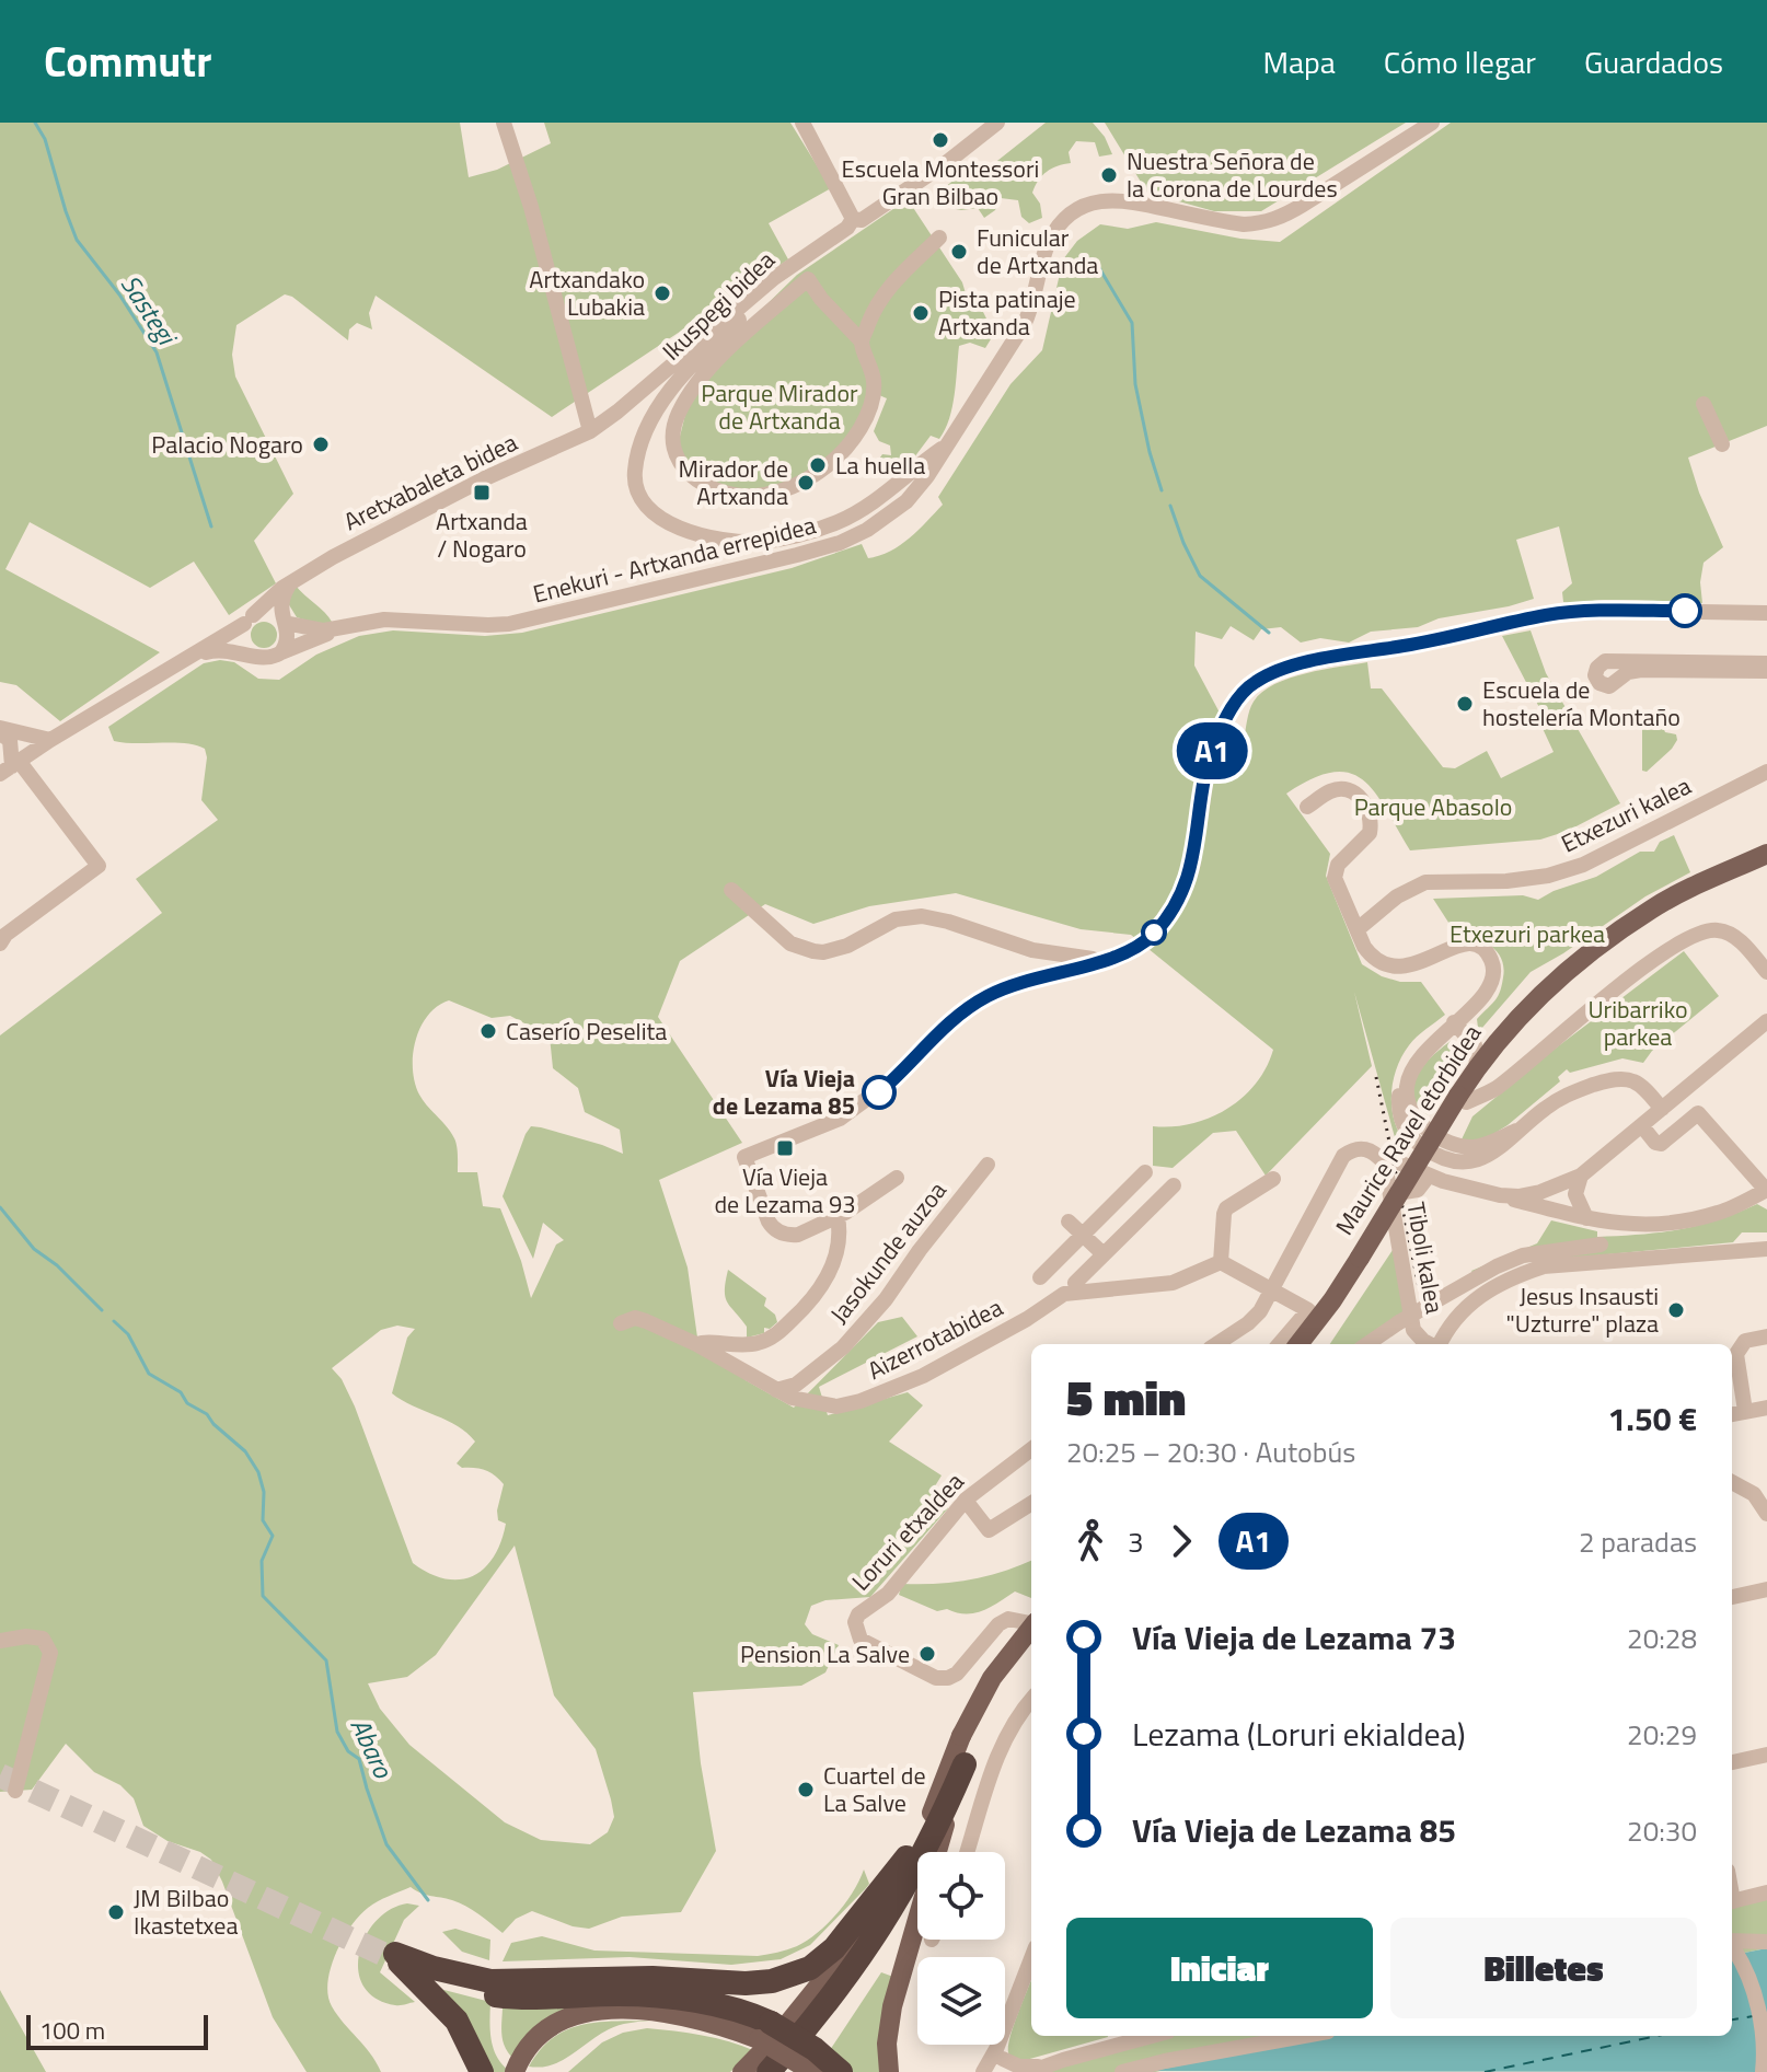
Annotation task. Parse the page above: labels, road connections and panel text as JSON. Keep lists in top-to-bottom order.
{
  "streets": {
    "main road": ["Maurice Ravel etorbidea"],
    "street": [
      "Ikuspegi bidea",
      "Aretxabaleta bidea",
      "Enekuri - Artxanda errepidea",
      "Etxezuri kalea",
      "Jasokunde auzoa",
      "Tiboli kalea",
      "Aizerrotabidea",
      "Loruri etxaldea"
    ]
  },
  "crossings": [
    ["Ikuspegi bidea", "Aretxabaleta bidea"],
    ["Ikuspegi bidea", "Enekuri - Artxanda errepidea"],
    ["Aretxabaleta bidea", "Enekuri - Artxanda errepidea"],
    ["Jasokunde auzoa", "Aizerrotabidea"]
  ],
  "water": ["Sastegi", "Abaro"],
  "parks": [
    "Parque Mirador de Artxanda",
    "Parque Abasolo",
    "Etxezuri parkea",
    "Uribarriko parkea"
  ],
  "places": {
    "other": [
      "Escuela Montessori Gran Bilbao",
      "Nuestra Señora de la Corona de Lourdes",
      "Funicular de Artxanda",
      "Artxandako Lubakia",
      "Pista patinaje Artxanda",
      "Palacio Nogaro",
      "La huella",
      "Mirador de Artxanda",
      "Escuela de hostelería Montaño",
      "Caserío Peselita",
      "Vía Vieja de Lezama 85",
      "Jesus Insausti \"Uzturre\" plaza",
      "Pension La Salve",
      "Cuartel de La Salve",
      "JM Bilbao Ikastetxea"
    ],
    "transit": ["Artxanda / Nogaro", "Vía Vieja de Lezama 93"]
  },
  "lines": ["bus line A1"],
  "scale_bar": "100 m",
  "page": {
    "header": "Commutr",
    "nav": ["Mapa", "Cómo llegar", "Guardados"],
    "on_map": "A1",
    "heading": ["5 min", "20:25 – 20:30 · Autobús", "1.50 €"],
    "legs": ["3", "A1", "2 paradas"],
    "list": [
      {
        "name": "Vía Vieja de Lezama 73",
        "value": "20:28"
      },
      {
        "name": "Lezama (Loruri ekialdea)",
        "value": "20:29"
      },
      {
        "name": "Vía Vieja de Lezama 85",
        "value": "20:30"
      }
    ],
    "buttons": ["Iniciar", "Billetes"],
    "scale": "100 m"
  }
}
